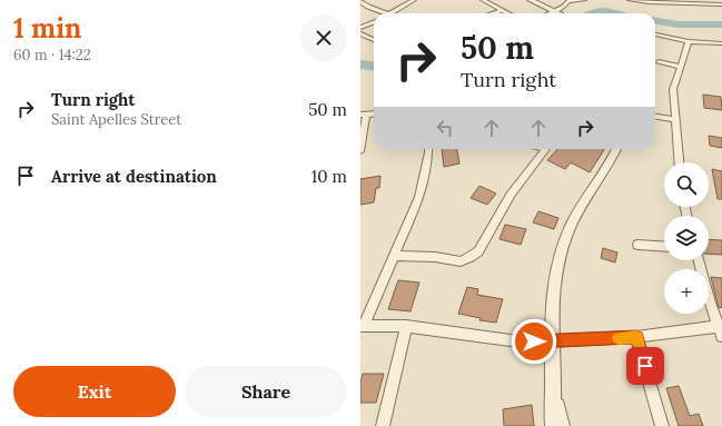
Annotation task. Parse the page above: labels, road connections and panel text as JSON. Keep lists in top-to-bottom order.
{
  "page": {
    "heading": ["1 min", "60 m · 14:22"],
    "turn": ["50 m", "Turn right"],
    "list": [
      {
        "name": "Turn right",
        "note": "Saint Apelles Street",
        "value": "50 m"
      },
      {
        "name": "Arrive at destination",
        "value": "10 m"
      }
    ],
    "map_buttons": "+",
    "buttons": ["Exit", "Share"]
  }
}
